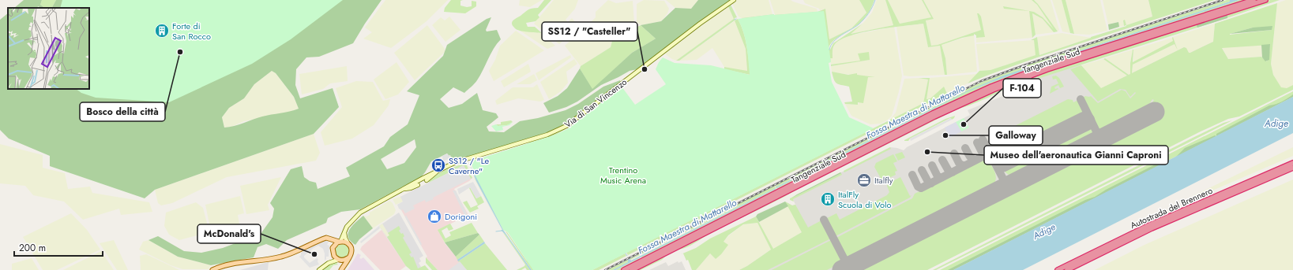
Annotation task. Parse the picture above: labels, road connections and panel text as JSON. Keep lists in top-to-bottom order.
{
  "streets": {
    "highway": ["Tangenziale Sud", "Autostrada del Brennero"],
    "main road": ["Via di San Vincenzo"]
  },
  "water": ["Fossa Maestra di Mattarello", "Adige"],
  "parks": ["Trentino Music Arena"],
  "places": {
    "building": ["Forte di San Rocco", "ItalFly Scuola di Volo"],
    "other": [
      "Bosco della città",
      "SS12 / \"Casteller\"",
      "F-104",
      "Galloway",
      "Museo dell'aeronautica Gianni Caproni",
      "McDonald's"
    ],
    "bus stop": ["SS12 / \"Le Caverne\""],
    "office": ["Italfly"],
    "shop": ["Dorigoni"]
  },
  "scale_bar": "200 m"
}
